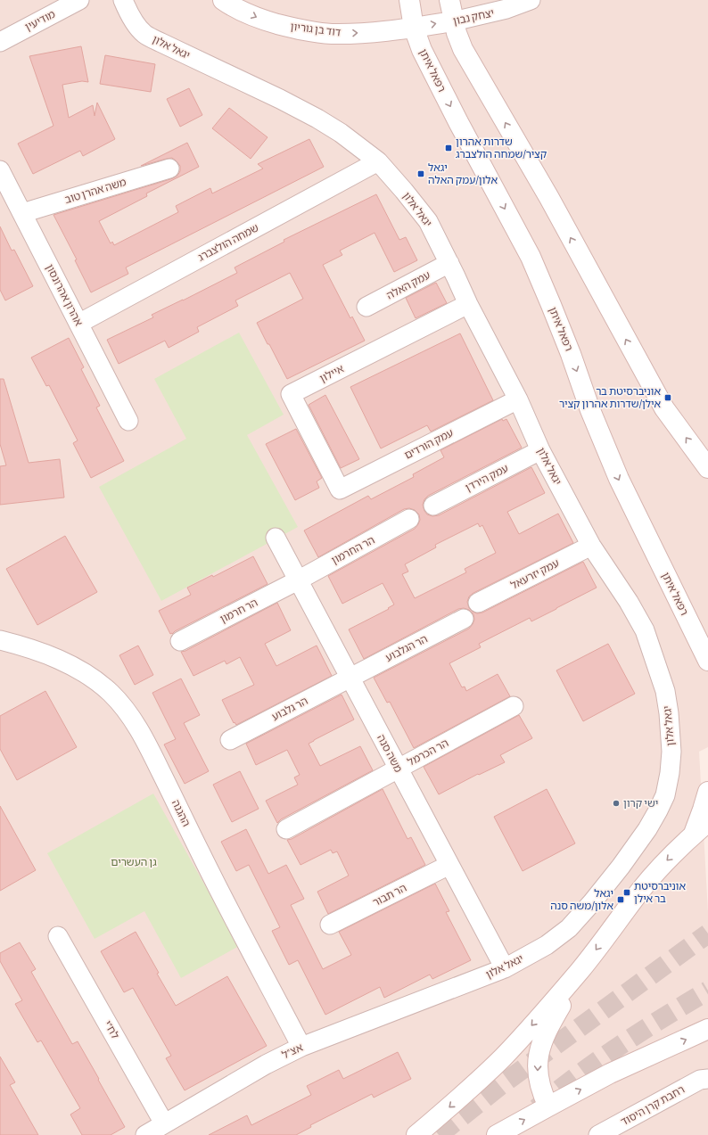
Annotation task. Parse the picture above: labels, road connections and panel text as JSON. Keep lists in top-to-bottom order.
{
  "streets": {
    "main road": ["יצחק נבון", "דוד בן גוריון", "רפאל איתן"],
    "street": [
      "מודיעין",
      "יגאל אלון",
      "משה אהרן טוב",
      "שמחה הולצברג",
      "עמק האלה",
      "אהרון אהרונסון",
      "איילון",
      "עמק הורדים",
      "עמק הירדן",
      "הר החרמון",
      "עמק יזרעאל",
      "הר חרמון",
      "הר הגלבוע",
      "הר גלבוע",
      "הר הכרמל",
      "משה סנה",
      "ההגנה",
      "הר תבור",
      "לח\"י",
      "אצ\"ל",
      "רחבת קרן היסוד"
    ]
  },
  "crossings": [
    ["יצחק נבון", "דוד בן גוריון"],
    ["יצחק נבון", "רפאל איתן"],
    ["דוד בן גוריון", "רפאל איתן"],
    ["יגאל אלון", "שמחה הולצברג"],
    ["יגאל אלון", "עמק האלה"],
    ["יגאל אלון", "איילון"],
    ["יגאל אלון", "עמק הורדים"],
    ["יגאל אלון", "עמק הירדן"],
    ["יגאל אלון", "עמק יזרעאל"],
    ["יגאל אלון", "משה סנה"],
    ["יגאל אלון", "אצ\"ל"],
    ["משה אהרן טוב", "אהרון אהרונסון"],
    ["שמחה הולצברג", "אהרון אהרונסון"],
    ["איילון", "עמק הורדים"],
    ["הר החרמון", "הר חרמון"],
    ["הר החרמון", "משה סנה"],
    ["הר חרמון", "משה סנה"],
    ["הר הגלבוע", "הר גלבוע"],
    ["הר הגלבוע", "משה סנה"],
    ["הר גלבוע", "משה סנה"],
    ["הר הכרמל", "משה סנה"],
    ["משה סנה", "הר תבור"],
    ["ההגנה", "אצ\"ל"],
    ["לח\"י", "אצ\"ל"]
  ],
  "one_way": ["דוד בן גוריון"],
  "parks": ["גן העשרים"],
  "places": {
    "transit": [
      "שדרות אהרון קציר/שמחה הולצברג",
      "יגאל אלון/עמק האלה",
      "אוניברסיטת בר אילן/שדרות אהרון קציר",
      "אוניברסיטת בר אילן",
      "יגאל אלון/משה סנה"
    ],
    "other": ["ישי קרון"]
  }
}
